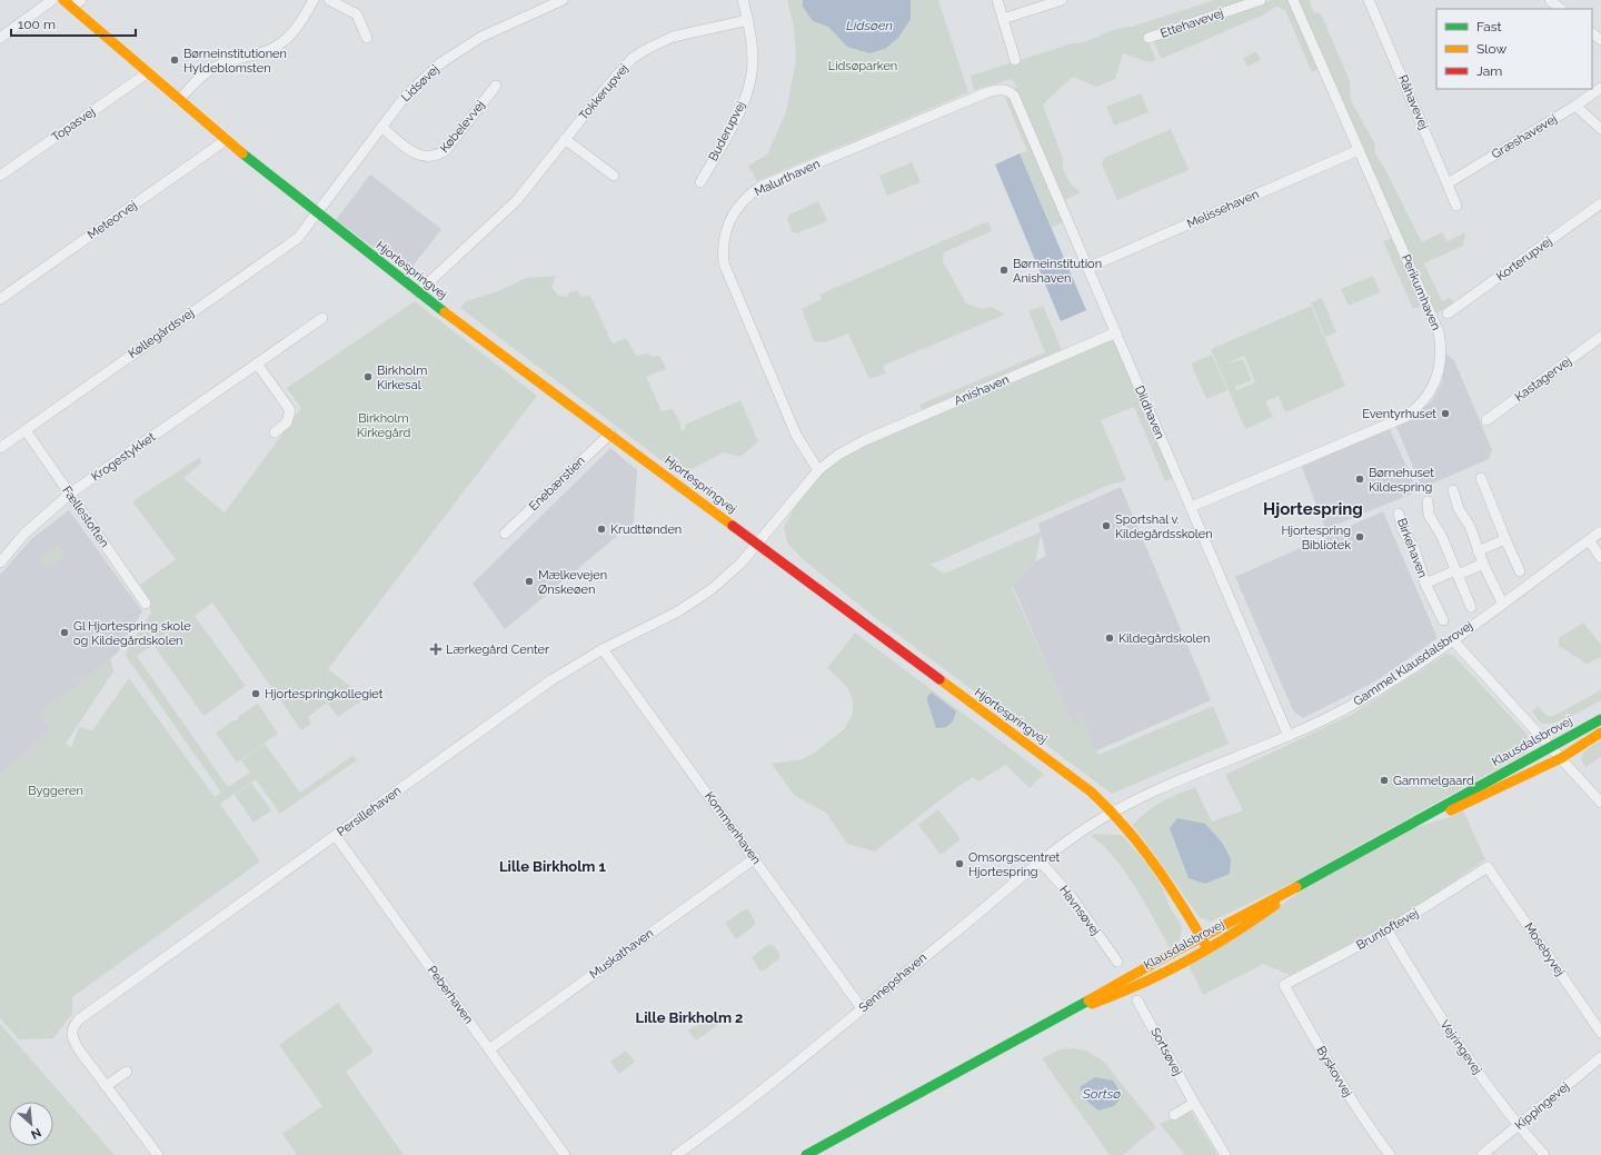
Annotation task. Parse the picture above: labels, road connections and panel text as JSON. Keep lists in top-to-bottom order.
{
  "streets": {
    "street": [
      "Ettehavevej",
      "Lidsøvej",
      "Tokkerupvej",
      "Råhavevej",
      "Topasvej",
      "Købelevvej",
      "Buderupvej",
      "Græshavevej",
      "Malurthaven",
      "Melissehaven",
      "Meteorvej",
      "Korterupvej",
      "Hjortespringvej",
      "Perikumhaven",
      "Køllegårdsvej",
      "Kastagervej",
      "Anishaven",
      "Dildhaven",
      "Krogestykket",
      "Enebærstien",
      "Fællestoften",
      "Birkehaven",
      "Gammel Klausdalsbrovej",
      "Klausdalsbrovej",
      "Persillehaven",
      "Kommenhaven",
      "Havnsøvej",
      "Bruntoftevej",
      "Mosebyvej",
      "Muskathaven",
      "Sennepshaven",
      "Peberhaven",
      "Vejringevej",
      "Sortsøvej",
      "Byskovvej",
      "Kippingevej"
    ]
  },
  "crossings": [
    ["Lidsøvej", "Købelevvej"],
    ["Lidsøvej", "Hjortespringvej"],
    ["Lidsøvej", "Køllegårdsvej"],
    ["Tokkerupvej", "Buderupvej"],
    ["Tokkerupvej", "Hjortespringvej"],
    ["Råhavevej", "Græshavevej"],
    ["Topasvej", "Hjortespringvej"],
    ["Malurthaven", "Anishaven"],
    ["Malurthaven", "Dildhaven"],
    ["Melissehaven", "Perikumhaven"],
    ["Melissehaven", "Dildhaven"],
    ["Meteorvej", "Hjortespringvej"],
    ["Hjortespringvej", "Køllegårdsvej"],
    ["Hjortespringvej", "Enebærstien"],
    ["Hjortespringvej", "Gammel Klausdalsbrovej"],
    ["Hjortespringvej", "Klausdalsbrovej"],
    ["Hjortespringvej", "Persillehaven"],
    ["Hjortespringvej", "Sennepshaven"],
    ["Perikumhaven", "Dildhaven"],
    ["Køllegårdsvej", "Fællestoften"],
    ["Anishaven", "Dildhaven"],
    ["Dildhaven", "Gammel Klausdalsbrovej"],
    ["Krogestykket", "Fællestoften"],
    ["Gammel Klausdalsbrovej", "Sennepshaven"],
    ["Persillehaven", "Kommenhaven"],
    ["Persillehaven", "Peberhaven"],
    ["Kommenhaven", "Muskathaven"],
    ["Kommenhaven", "Sennepshaven"],
    ["Havnsøvej", "Sennepshaven"],
    ["Bruntoftevej", "Mosebyvej"],
    ["Bruntoftevej", "Vejringevej"],
    ["Bruntoftevej", "Byskovvej"],
    ["Muskathaven", "Peberhaven"],
    ["Vejringevej", "Kippingevej"]
  ],
  "districts": ["Hjortespring", "Lille Birkholm 1", "Lille Birkholm 2"],
  "water": ["Lidsøen", "Sortsø"],
  "parks": ["Lidsøparken", "Birkholm Kirkegård", "Byggeren"],
  "places": {
    "other": [
      "Børneinstitutionen Hyldeblomsten",
      "Børneinstitution Anishaven",
      "Birkholm Kirkesal",
      "Eventyrhuset",
      "Børnehuset Kildespring",
      "Sportshal v. Kildegårdsskolen",
      "Krudttønden",
      "Hjortespring Bibliotek",
      "Mælkevejen Ønskeøen",
      "Gl Hjortespring skole og Kildegårdskolen",
      "Kildegårdskolen",
      "Hjortespringkollegiet",
      "Gammelgaard",
      "Omsorgscentret Hjortespring"
    ],
    "health": ["Lærkegård Center"]
  },
  "legend": ["Fast", "Slow", "Jam"],
  "scale_bar": "100 m",
  "north": "bottom right"
}
